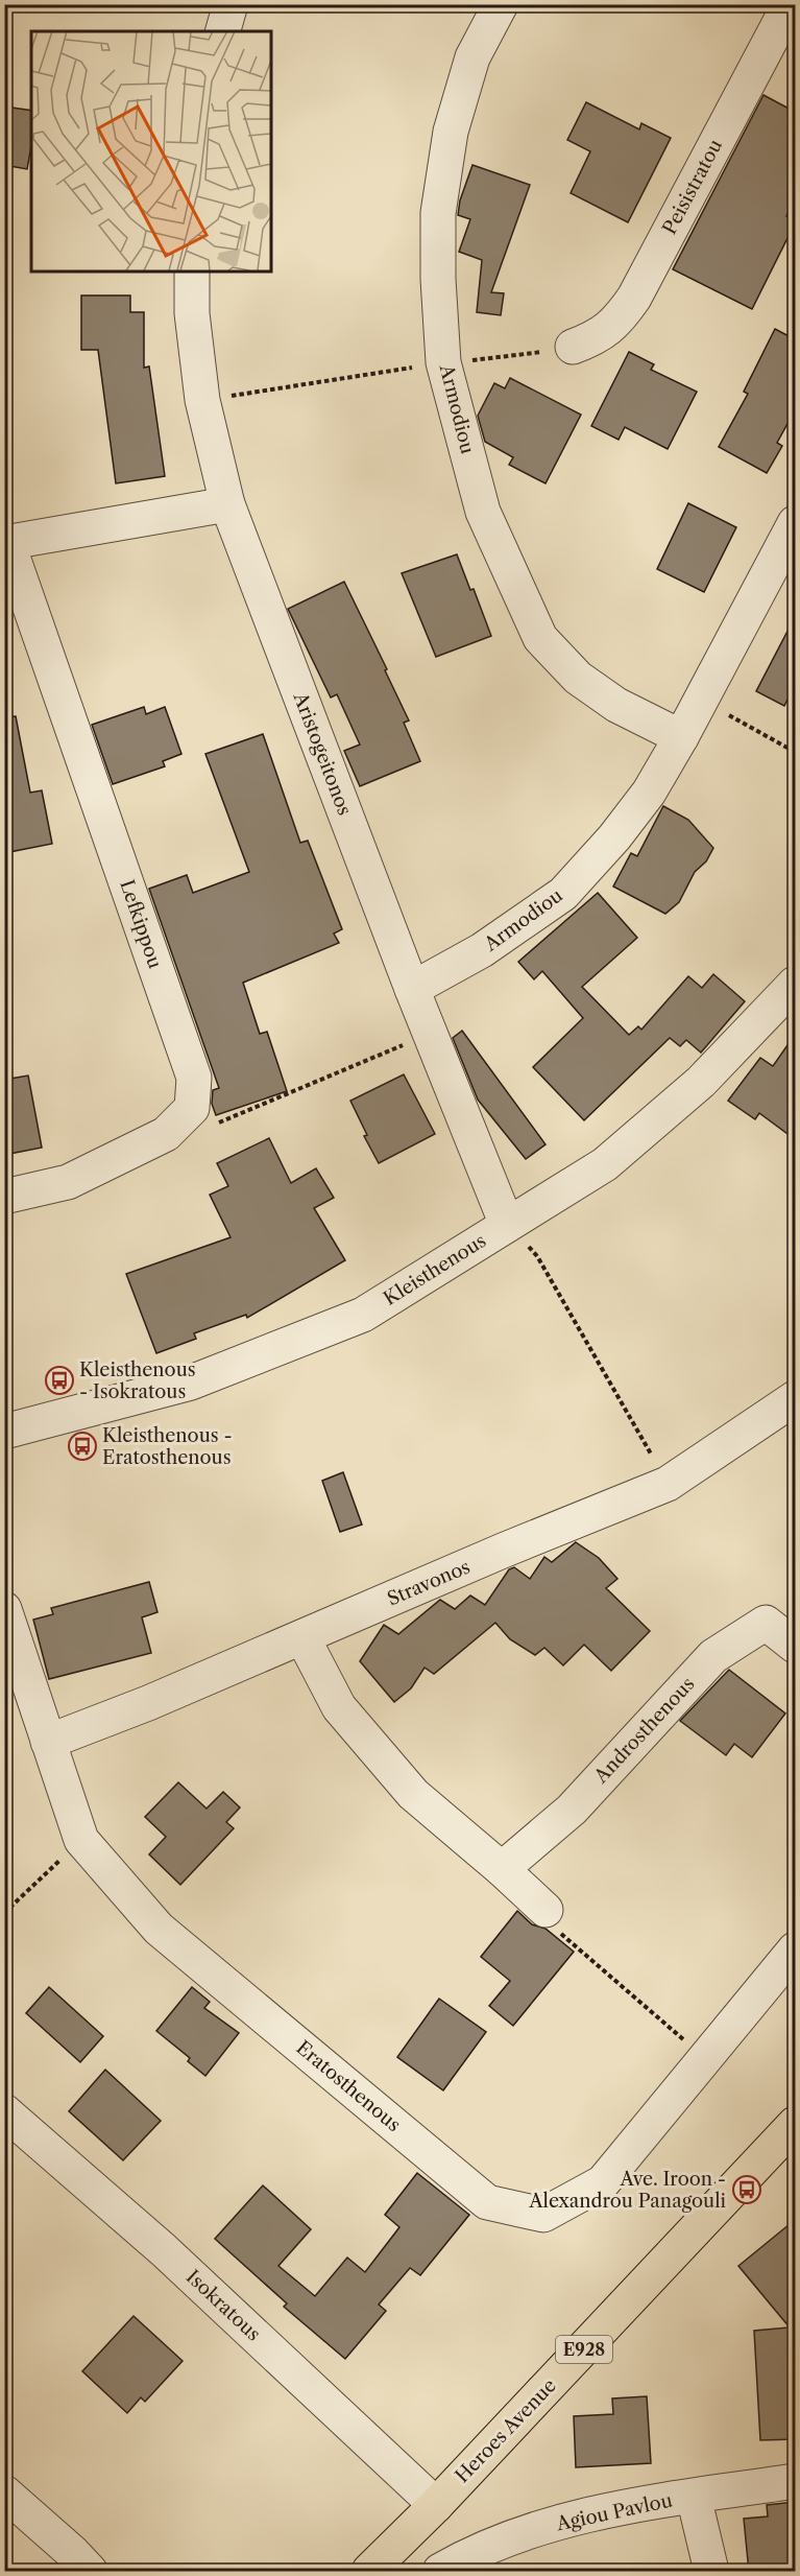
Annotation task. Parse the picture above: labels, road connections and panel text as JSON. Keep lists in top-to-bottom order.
{
  "streets": {
    "main road": ["E928", "Heroes Avenue"],
    "street": [
      "Peisistratou",
      "Armodiou",
      "Aristogeitonos",
      "Lefkippou",
      "Kleisthenous",
      "Stravonos",
      "Androsthenous",
      "Eratosthenous",
      "Isokratous",
      "Agiou Pavlou"
    ]
  },
  "crossings": [
    ["Armodiou", "Aristogeitonos"],
    ["Aristogeitonos", "Lefkippou"],
    ["Aristogeitonos", "Kleisthenous"],
    ["Stravonos", "Eratosthenous"],
    ["Isokratous", "Heroes Avenue"]
  ],
  "places": {
    "bus stop": ["Kleisthenous - Isokratous", "Kleisthenous - Eratosthenous", "Ave. Iroon - Alexandrou Panagouli"]
  }
}
